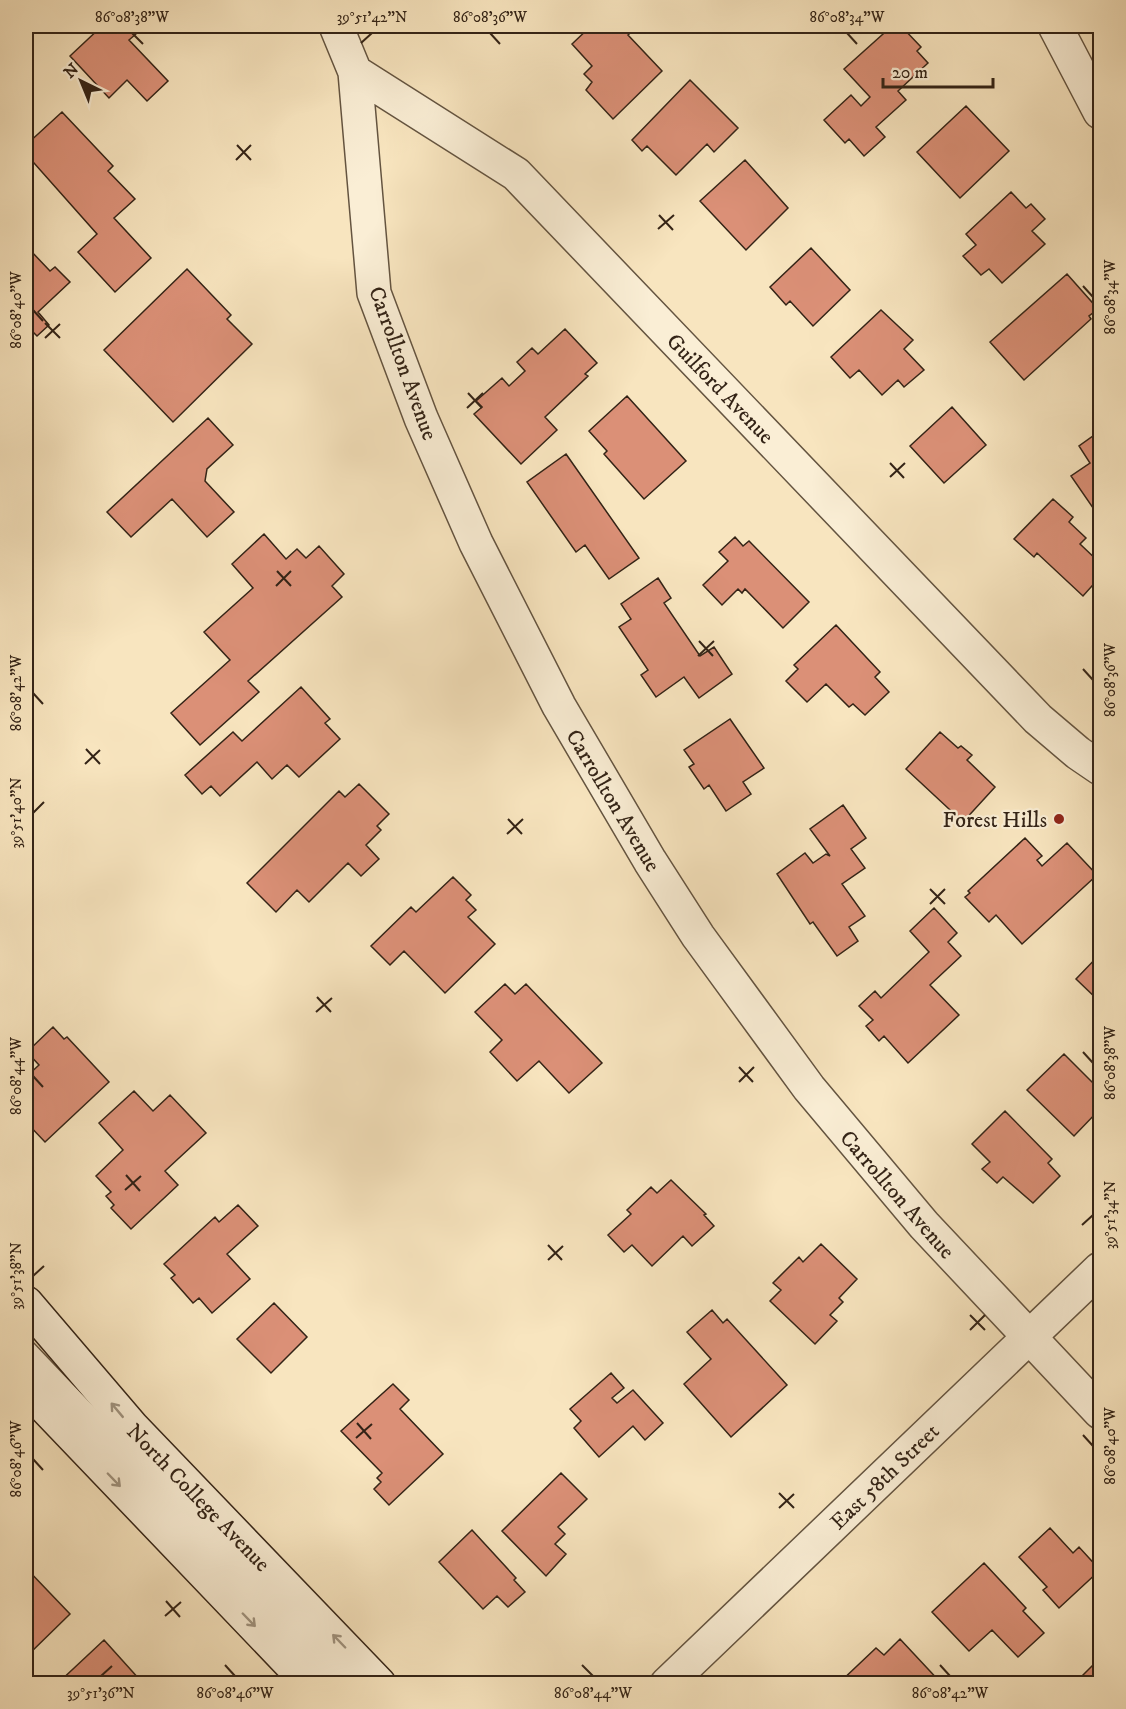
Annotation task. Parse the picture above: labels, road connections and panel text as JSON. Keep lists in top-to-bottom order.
{
  "streets": {
    "street": [
      "Carrollton Avenue",
      "Guilford Avenue",
      "East 58th Street",
      "North College Avenue"
    ]
  },
  "crossings": [
    ["Carrollton Avenue", "Guilford Avenue"],
    ["Carrollton Avenue", "East 58th Street"]
  ],
  "places": ["Forest Hills"],
  "scale_bar": "20 m",
  "north": "top left",
  "coordinates": [
    "86°08'38\"W",
    "39°51'42\"N",
    "86°08'36\"W",
    "86°08'34\"W",
    "86°08'40\"W",
    "86°08'42\"W",
    "39°51'40\"N",
    "86°08'44\"W",
    "39°51'34\"N",
    "39°51'38\"N",
    "86°08'46\"W",
    "39°51'36\"N"
  ]
}
